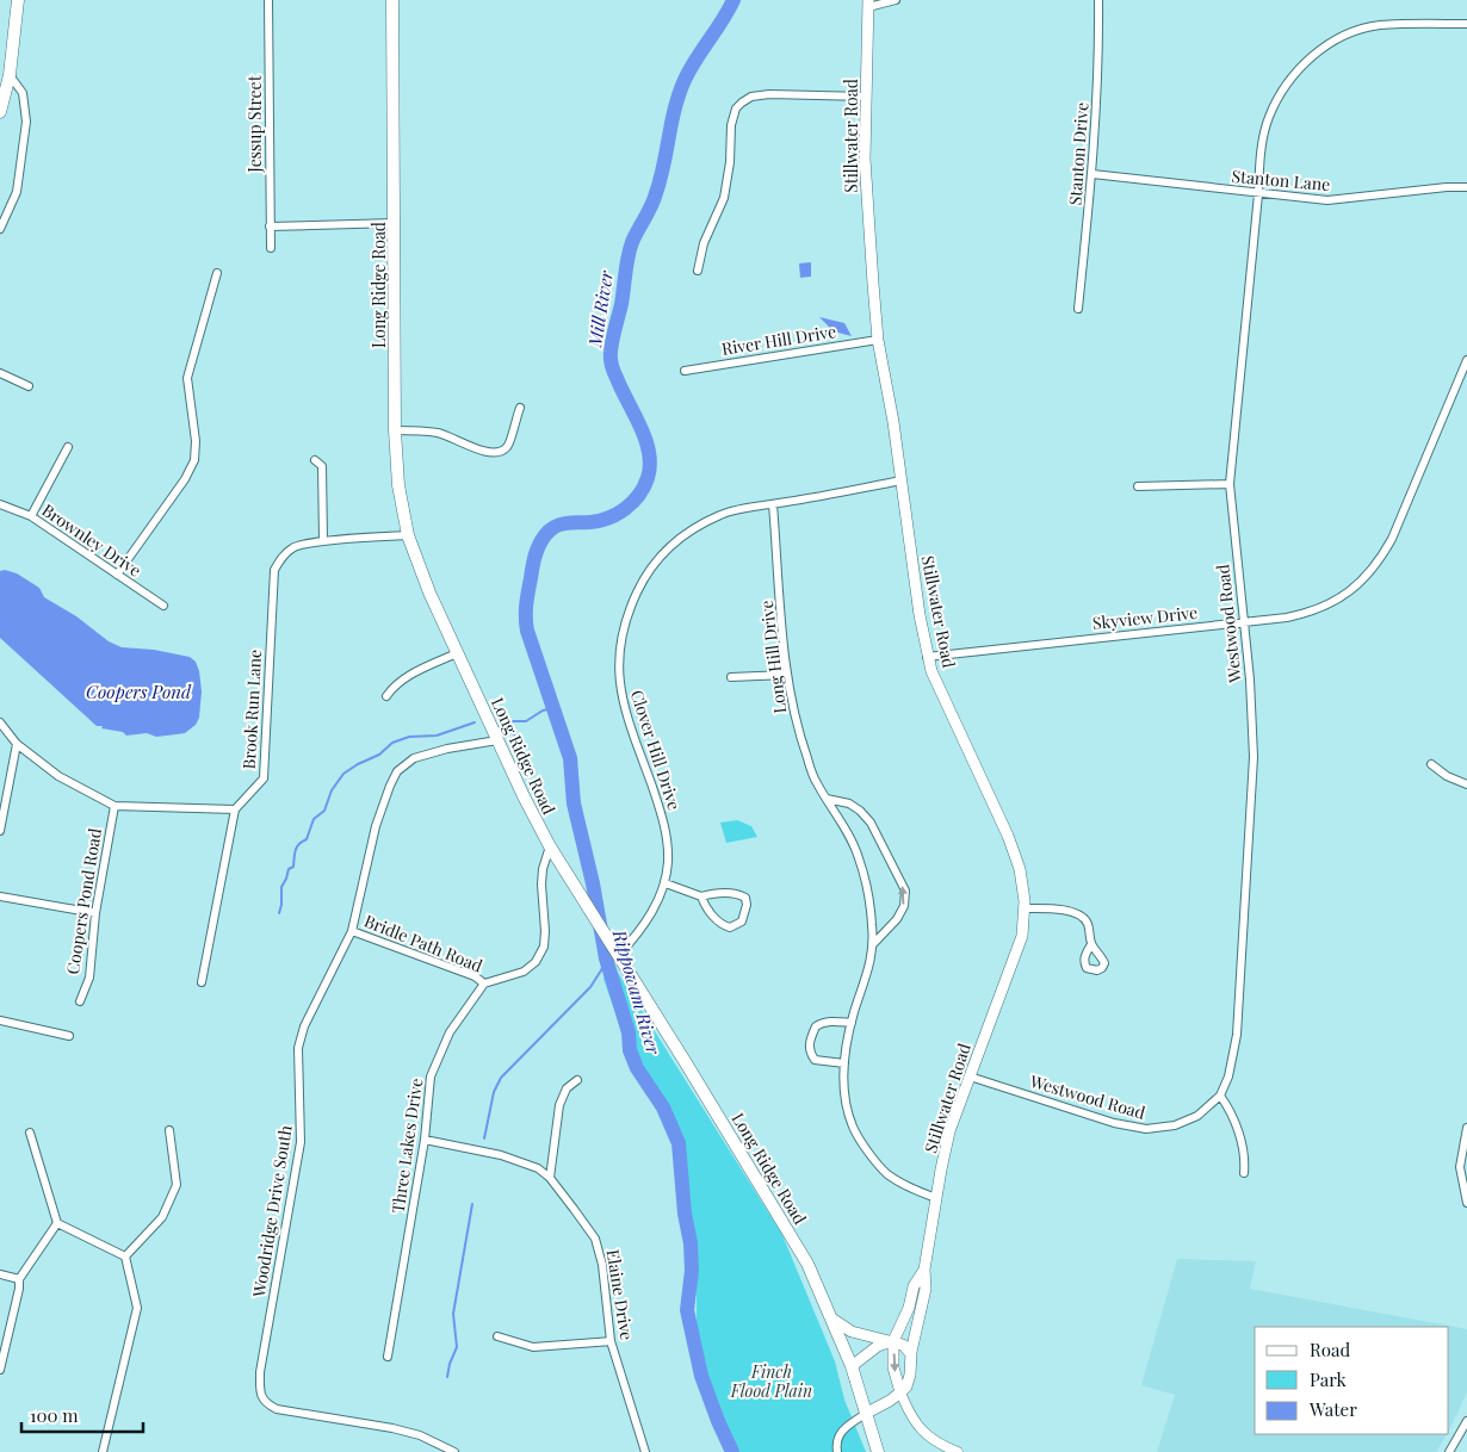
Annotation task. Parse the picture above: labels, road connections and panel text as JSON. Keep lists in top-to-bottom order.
{
  "streets": {
    "main road": ["Stillwater Road", "Long Ridge Road"],
    "street": [
      "Jessup Street",
      "Stanton Drive",
      "Stanton Lane",
      "River Hill Drive",
      "Brownley Drive",
      "Skyview Drive",
      "Westwood Road",
      "Long Hill Drive",
      "Brook Run Lane",
      "Clover Hill Drive",
      "Coopers Pond Road",
      "Bridle Path Road",
      "Three Lakes Drive",
      "Woodridge Drive South",
      "Elaine Drive"
    ]
  },
  "crossings": [
    ["Stillwater Road", "River Hill Drive"],
    ["Stillwater Road", "Skyview Drive"],
    ["Stillwater Road", "Westwood Road"],
    ["Stillwater Road", "Long Hill Drive"],
    ["Stillwater Road", "Clover Hill Drive"],
    ["Stanton Drive", "Stanton Lane"],
    ["Stanton Lane", "Westwood Road"],
    ["Long Ridge Road", "Brook Run Lane"],
    ["Long Ridge Road", "Clover Hill Drive"],
    ["Long Ridge Road", "Woodridge Drive South"],
    ["Skyview Drive", "Westwood Road"],
    ["Long Hill Drive", "Clover Hill Drive"],
    ["Bridle Path Road", "Three Lakes Drive"],
    ["Bridle Path Road", "Woodridge Drive South"],
    ["Three Lakes Drive", "Elaine Drive"]
  ],
  "water": ["Mill River", "Coopers Pond", "Rippowam River"],
  "parks": ["Finch Flood Plain"],
  "legend": ["Road", "Park", "Water"],
  "scale_bar": "100 m"
}
